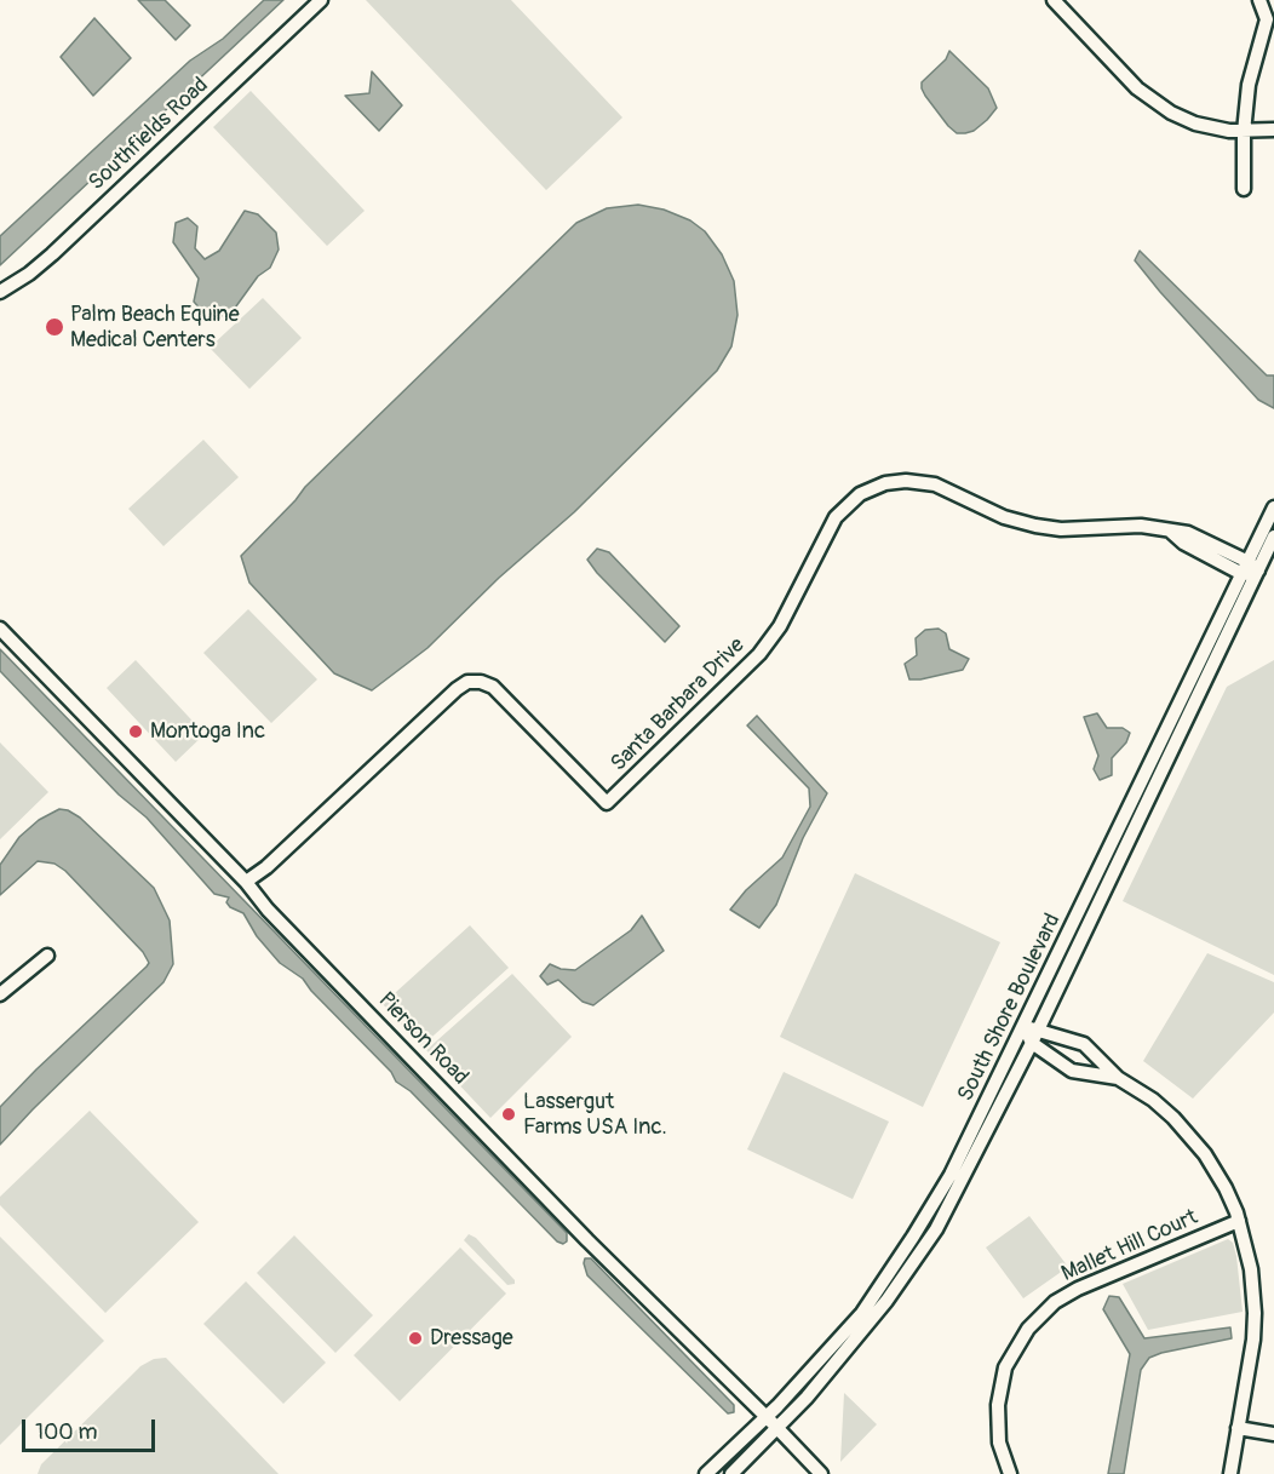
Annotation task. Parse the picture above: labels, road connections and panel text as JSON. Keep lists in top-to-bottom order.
{
  "streets": {
    "street": [
      "Southfields Road",
      "Santa Barbara Drive",
      "South Shore Boulevard",
      "Pierson Road",
      "Mallet Hill Court"
    ]
  },
  "crossings": [
    ["Santa Barbara Drive", "South Shore Boulevard"],
    ["Santa Barbara Drive", "Pierson Road"],
    ["South Shore Boulevard", "Pierson Road"]
  ],
  "places": [
    "Palm Beach Equine Medical Centers",
    "Montoga Inc",
    "Lassergut Farms USA Inc.",
    "Dressage"
  ],
  "scale_bar": "100 m"
}
